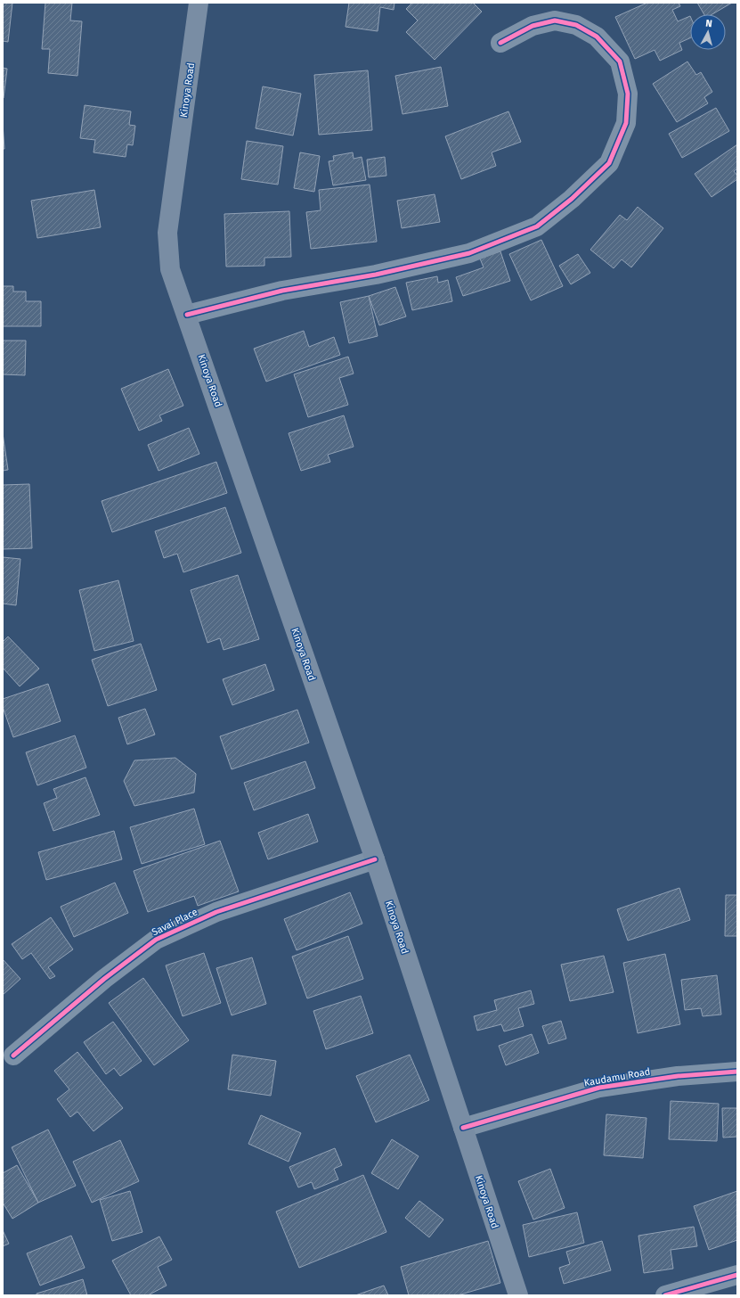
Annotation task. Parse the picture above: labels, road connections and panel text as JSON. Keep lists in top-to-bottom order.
{
  "streets": {
    "main road": ["Kinoya Road"],
    "street": ["Savai Place", "Kaudamu Road"]
  },
  "crossings": [
    ["Kinoya Road", "Savai Place"],
    ["Kinoya Road", "Kaudamu Road"]
  ],
  "north": "top"
}
